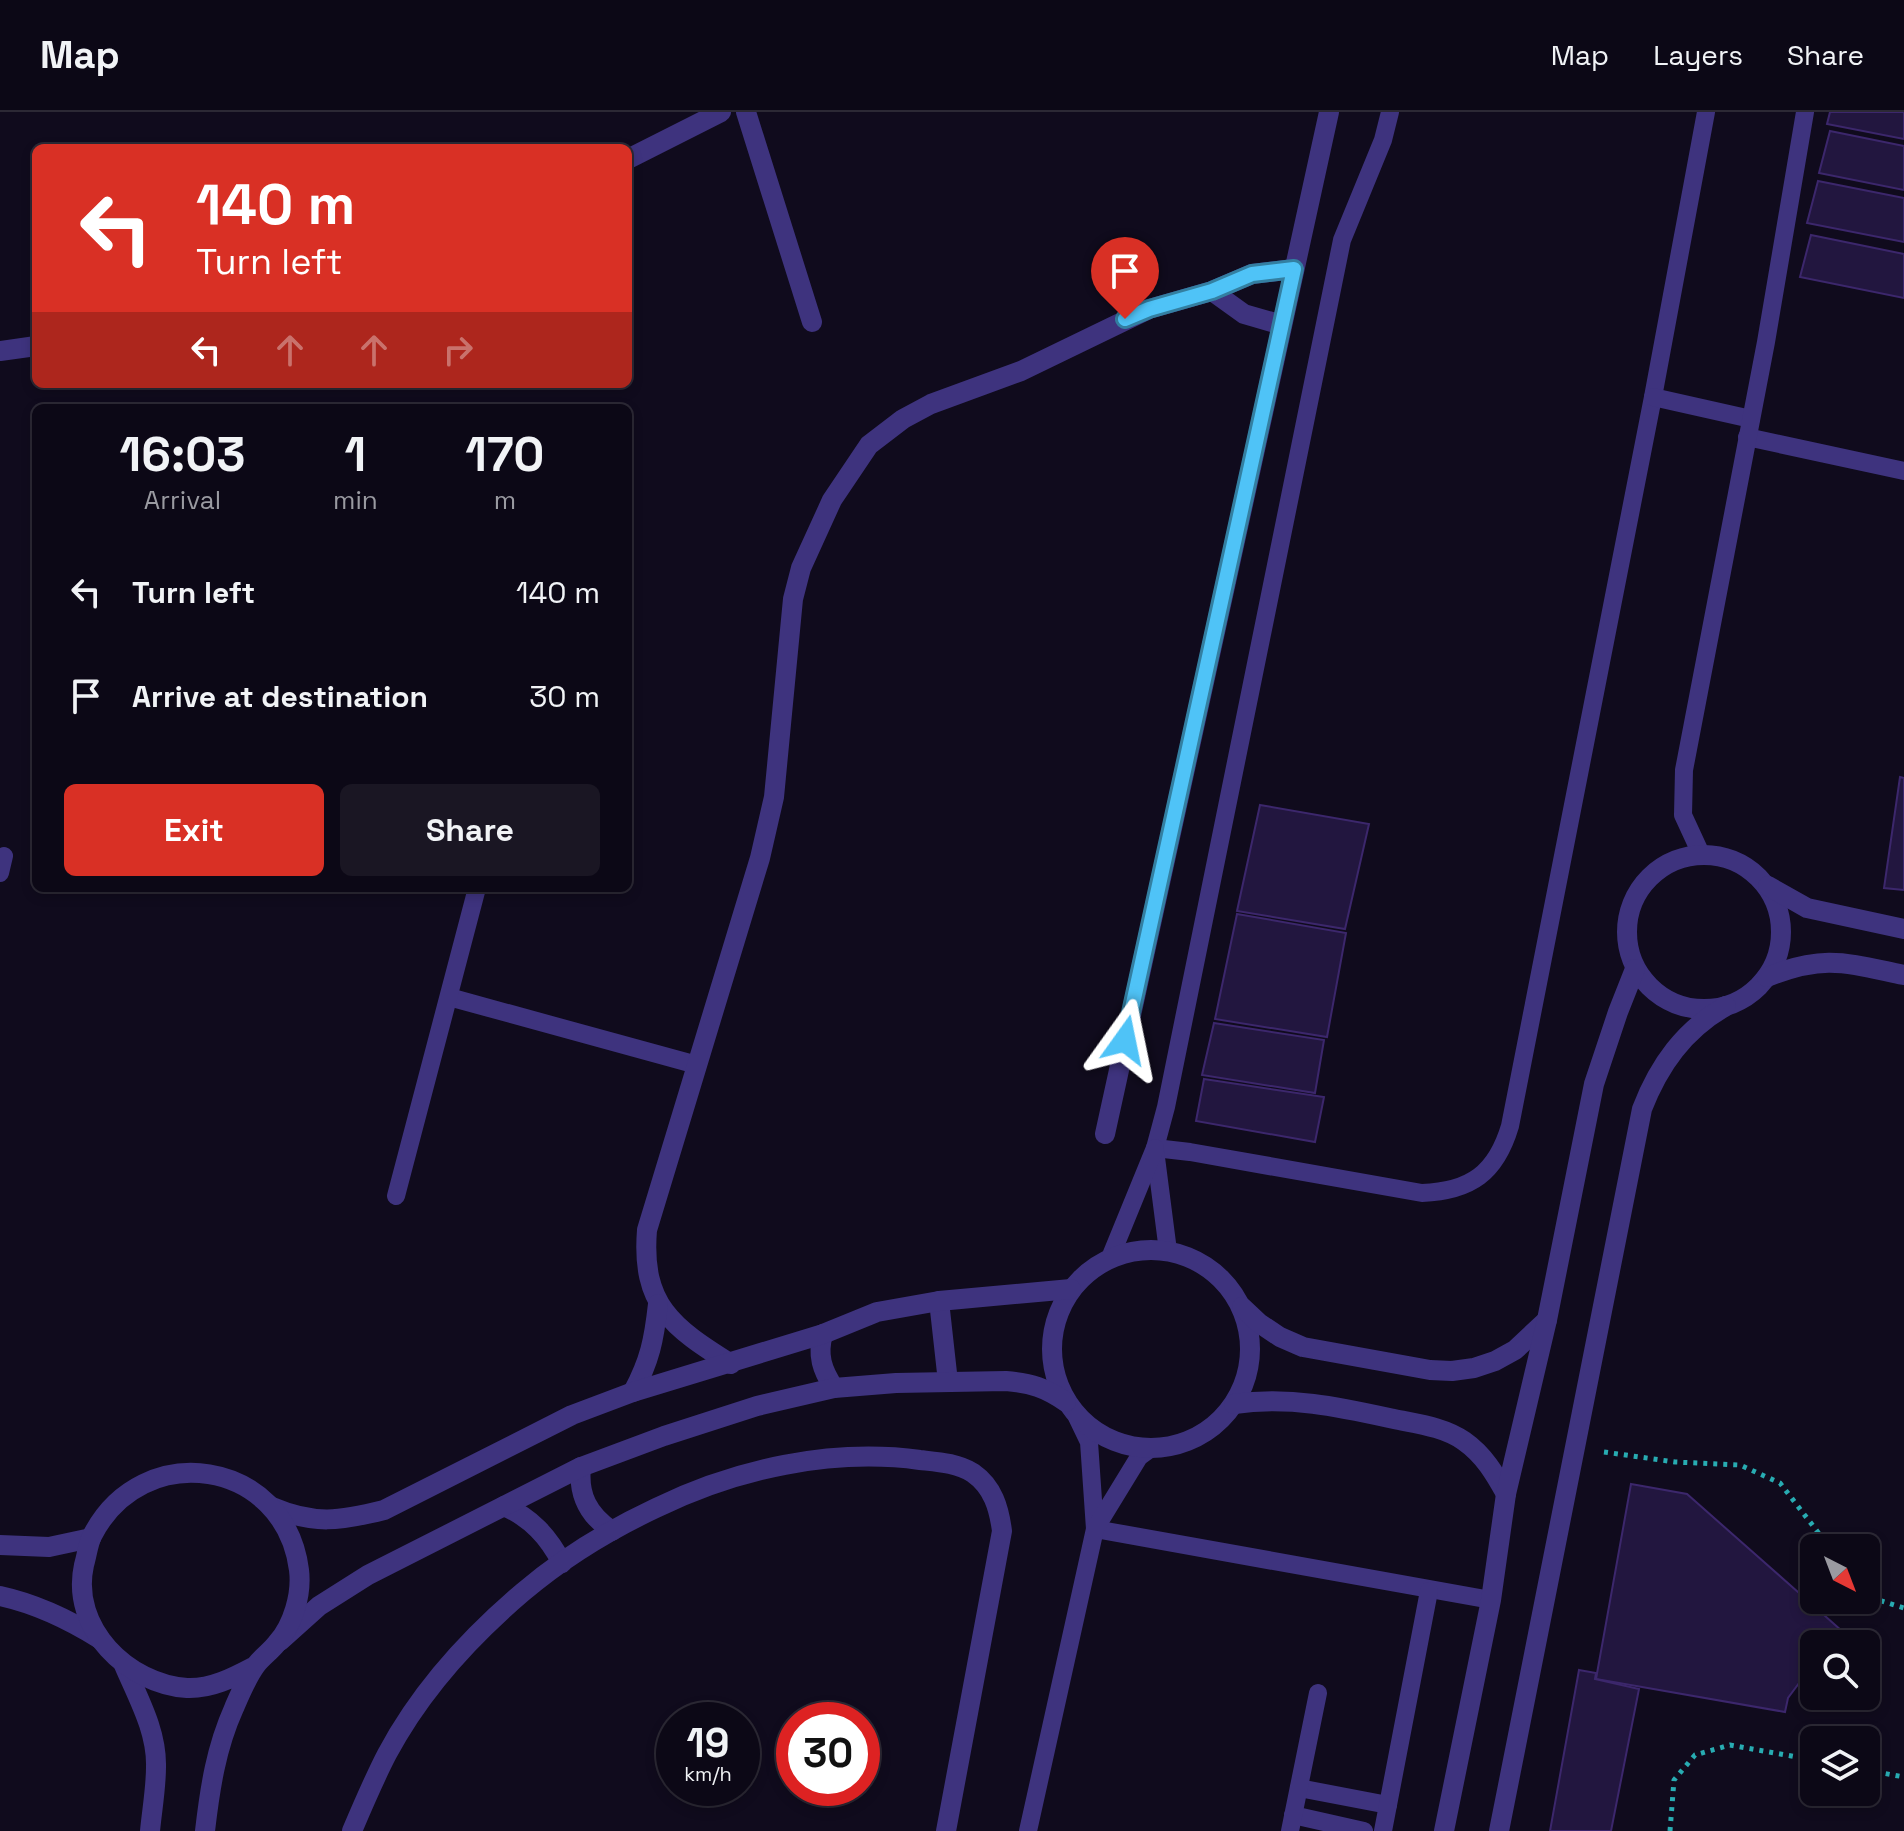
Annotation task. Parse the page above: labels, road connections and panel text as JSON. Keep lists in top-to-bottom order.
{
  "north": "bottom right",
  "page": {
    "header": "Map",
    "nav": ["Map", "Layers", "Share"],
    "turn": ["140 m", "Turn left"],
    "eta": [
      "16:03",
      "Arrival",
      "1",
      "min",
      "170",
      "m"
    ],
    "list": [
      {
        "name": "Turn left",
        "value": "140 m"
      },
      {
        "name": "Arrive at destination",
        "value": "30 m"
      }
    ],
    "buttons": ["Exit", "Share"],
    "speed": "19 km/h",
    "limit": "30"
  }
}
